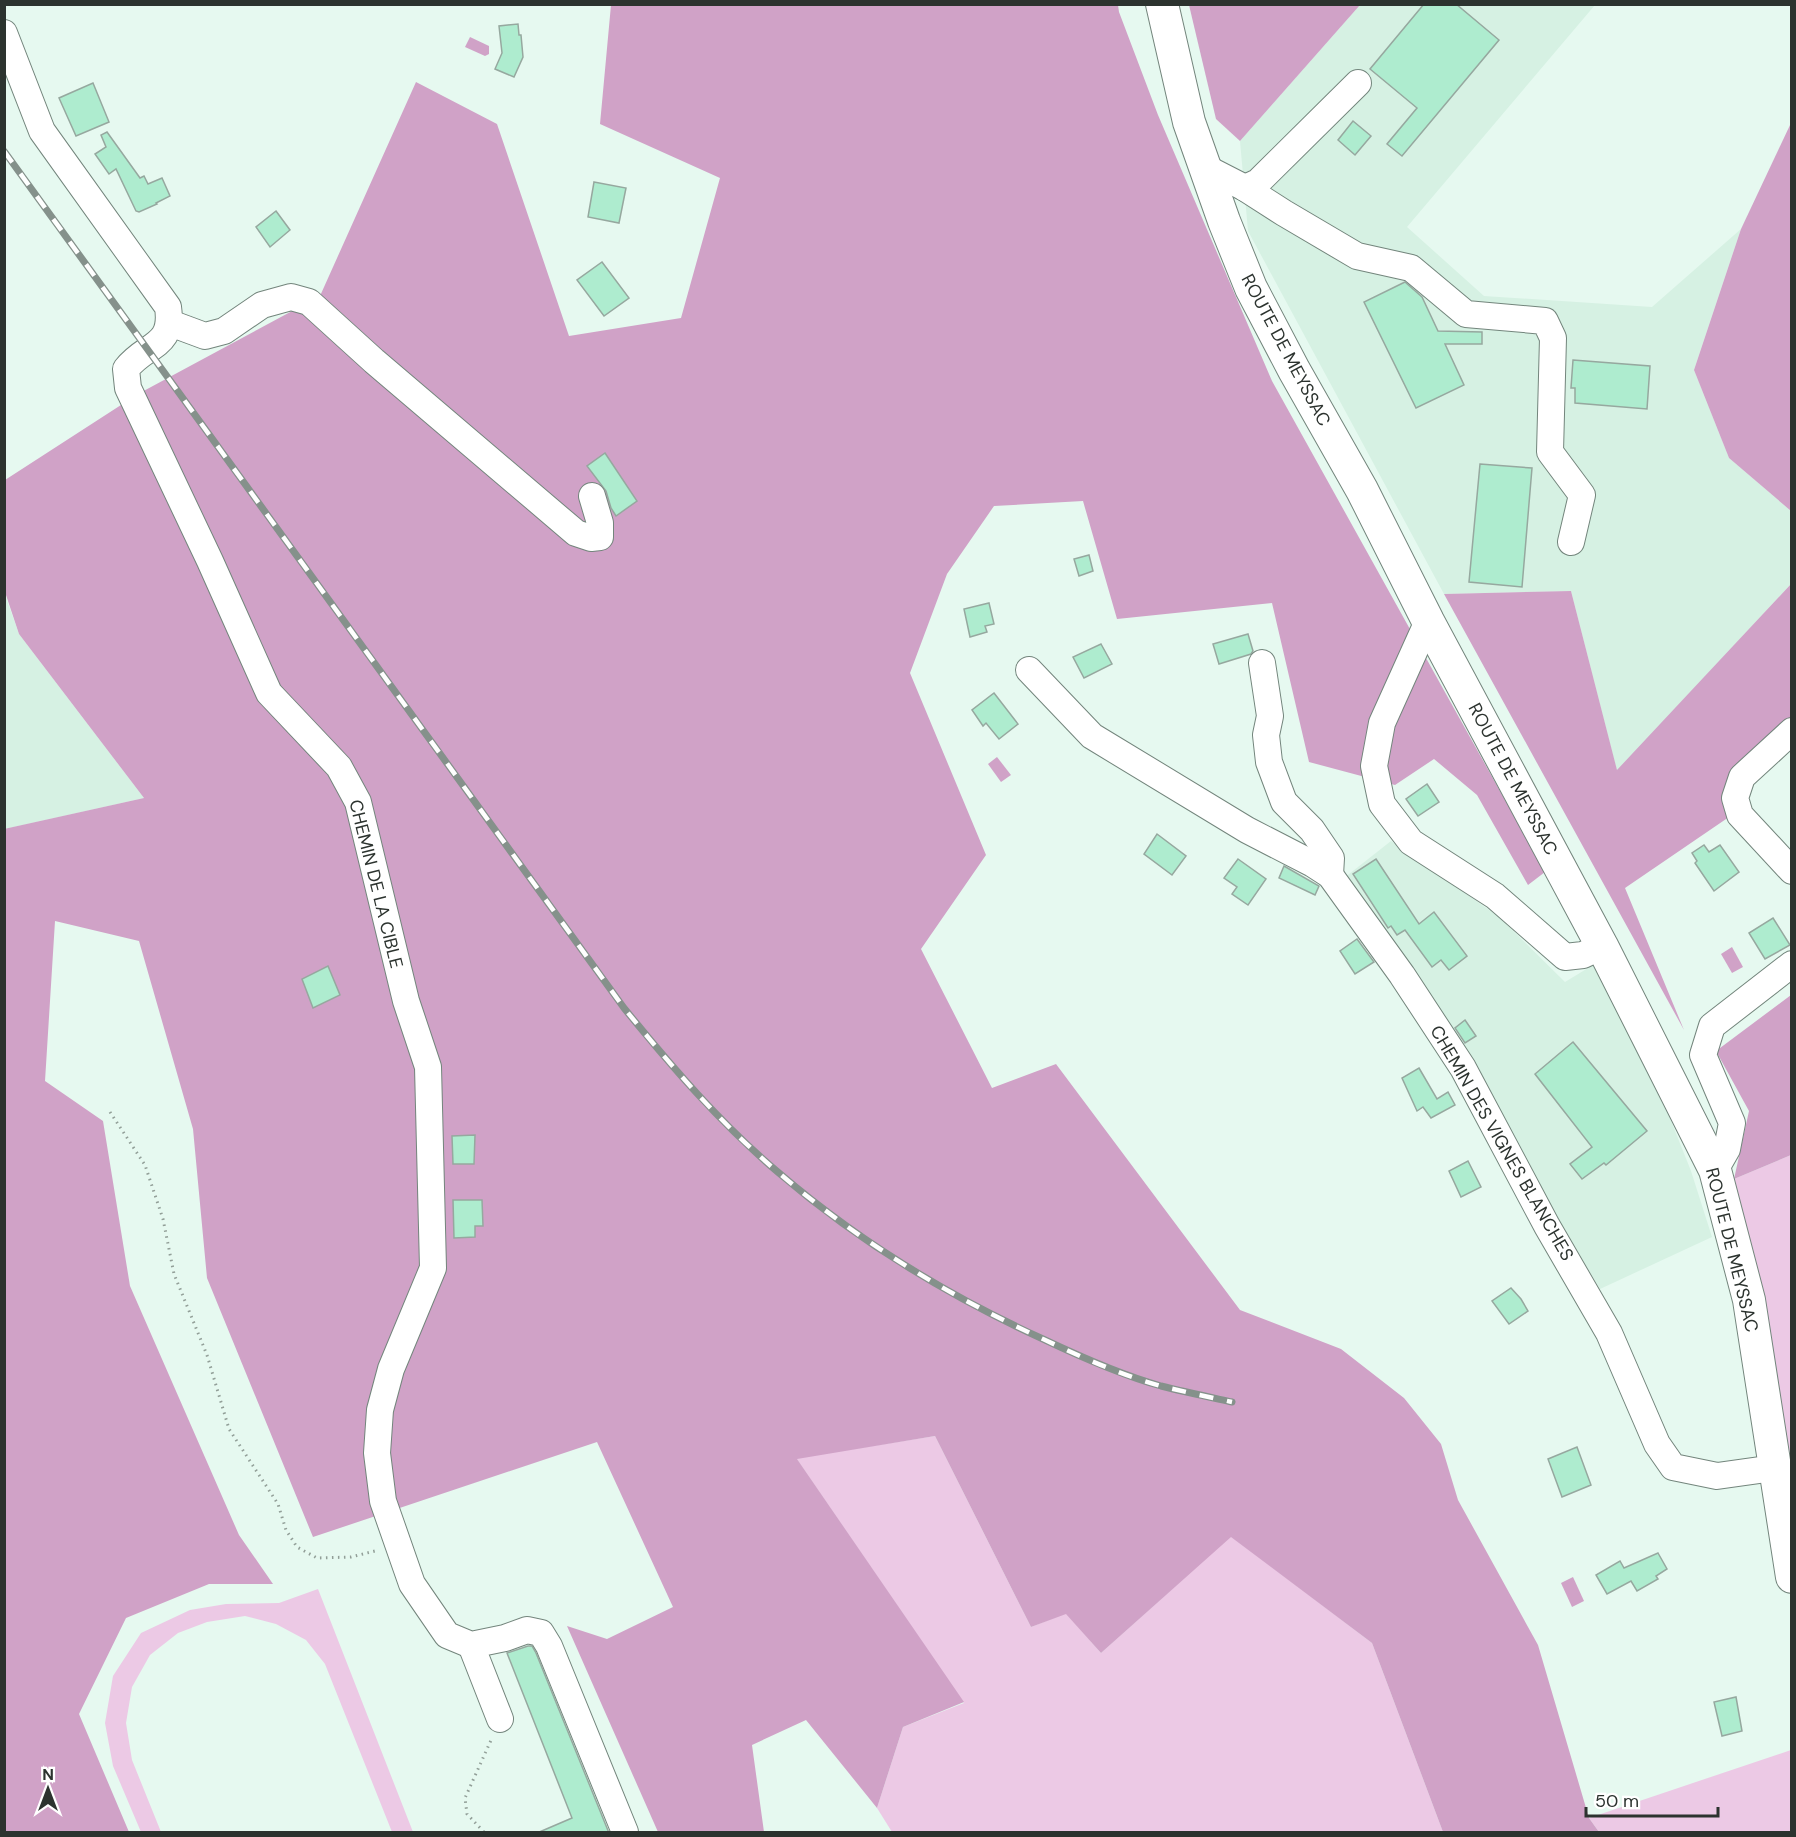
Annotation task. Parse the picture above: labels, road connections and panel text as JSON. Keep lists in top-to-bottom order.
{
  "streets": {
    "main road": ["ROUTE DE MEYSSAC"],
    "street": ["CHEMIN DE LA CIBLE", "CHEMIN DES VIGNES BLANCHES"]
  },
  "crossings": [
    ["ROUTE DE MEYSSAC", "CHEMIN DES VIGNES BLANCHES"]
  ],
  "scale_bar": "50 m",
  "north": "top"
}
